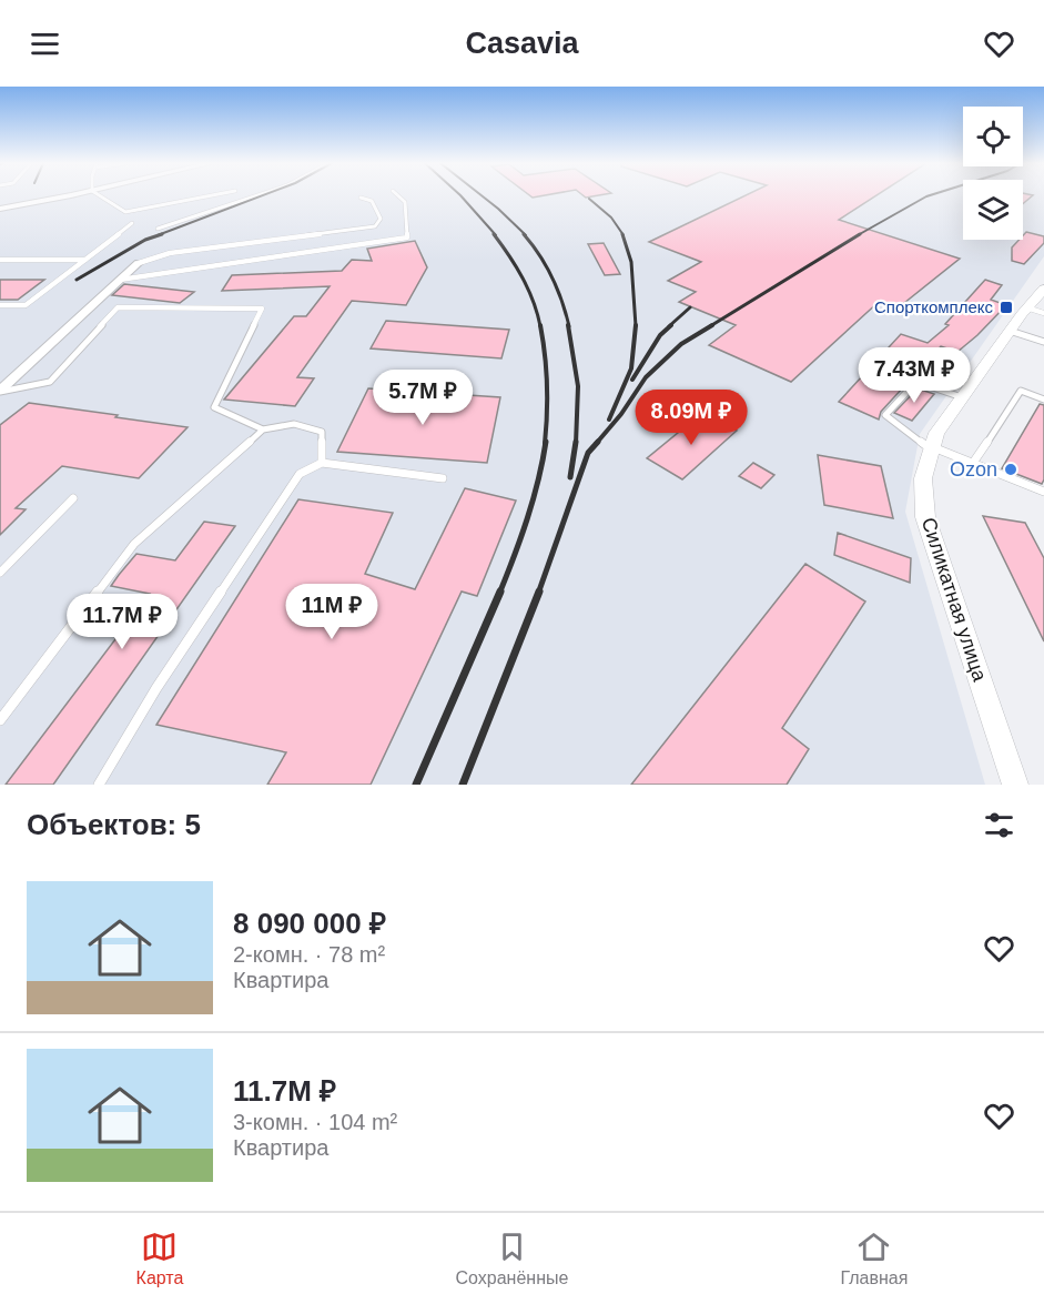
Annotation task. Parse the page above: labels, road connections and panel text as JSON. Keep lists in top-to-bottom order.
{
  "streets": {
    "street": ["Силикатная улица"]
  },
  "places": {
    "transit": ["Спорткомплекс"],
    "other": ["Ozon"]
  },
  "page": {
    "header": "Casavia",
    "price": [
      "7.43M ₽",
      "5.7M ₽",
      "8.09M ₽",
      "11M ₽",
      "11.7M ₽"
    ],
    "heading": "Объектов: 5",
    "list": [
      {
        "name": "8 090 000 ₽",
        "note": "2-комн. · 78 m² · Квартира"
      },
      {
        "name": "11.7M ₽",
        "note": "3-комн. · 104 m² · Квартира"
      }
    ],
    "tabs": ["Карта", "Сохранённые", "Главная"]
  }
}
